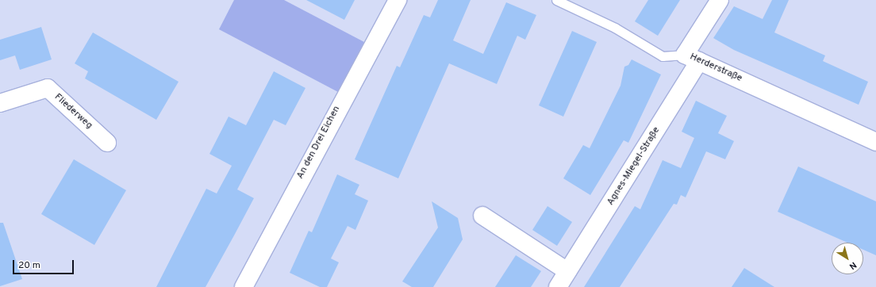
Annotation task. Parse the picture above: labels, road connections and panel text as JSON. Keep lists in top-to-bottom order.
{
  "streets": {
    "street": [
      "Herderstraße",
      "Fliederweg",
      "An den Drei Eichen",
      "Agnes-Miegel-Straße"
    ]
  },
  "crossings": [
    ["Herderstraße", "Agnes-Miegel-Straße"]
  ],
  "scale_bar": "20 m",
  "north": "bottom right"
}
